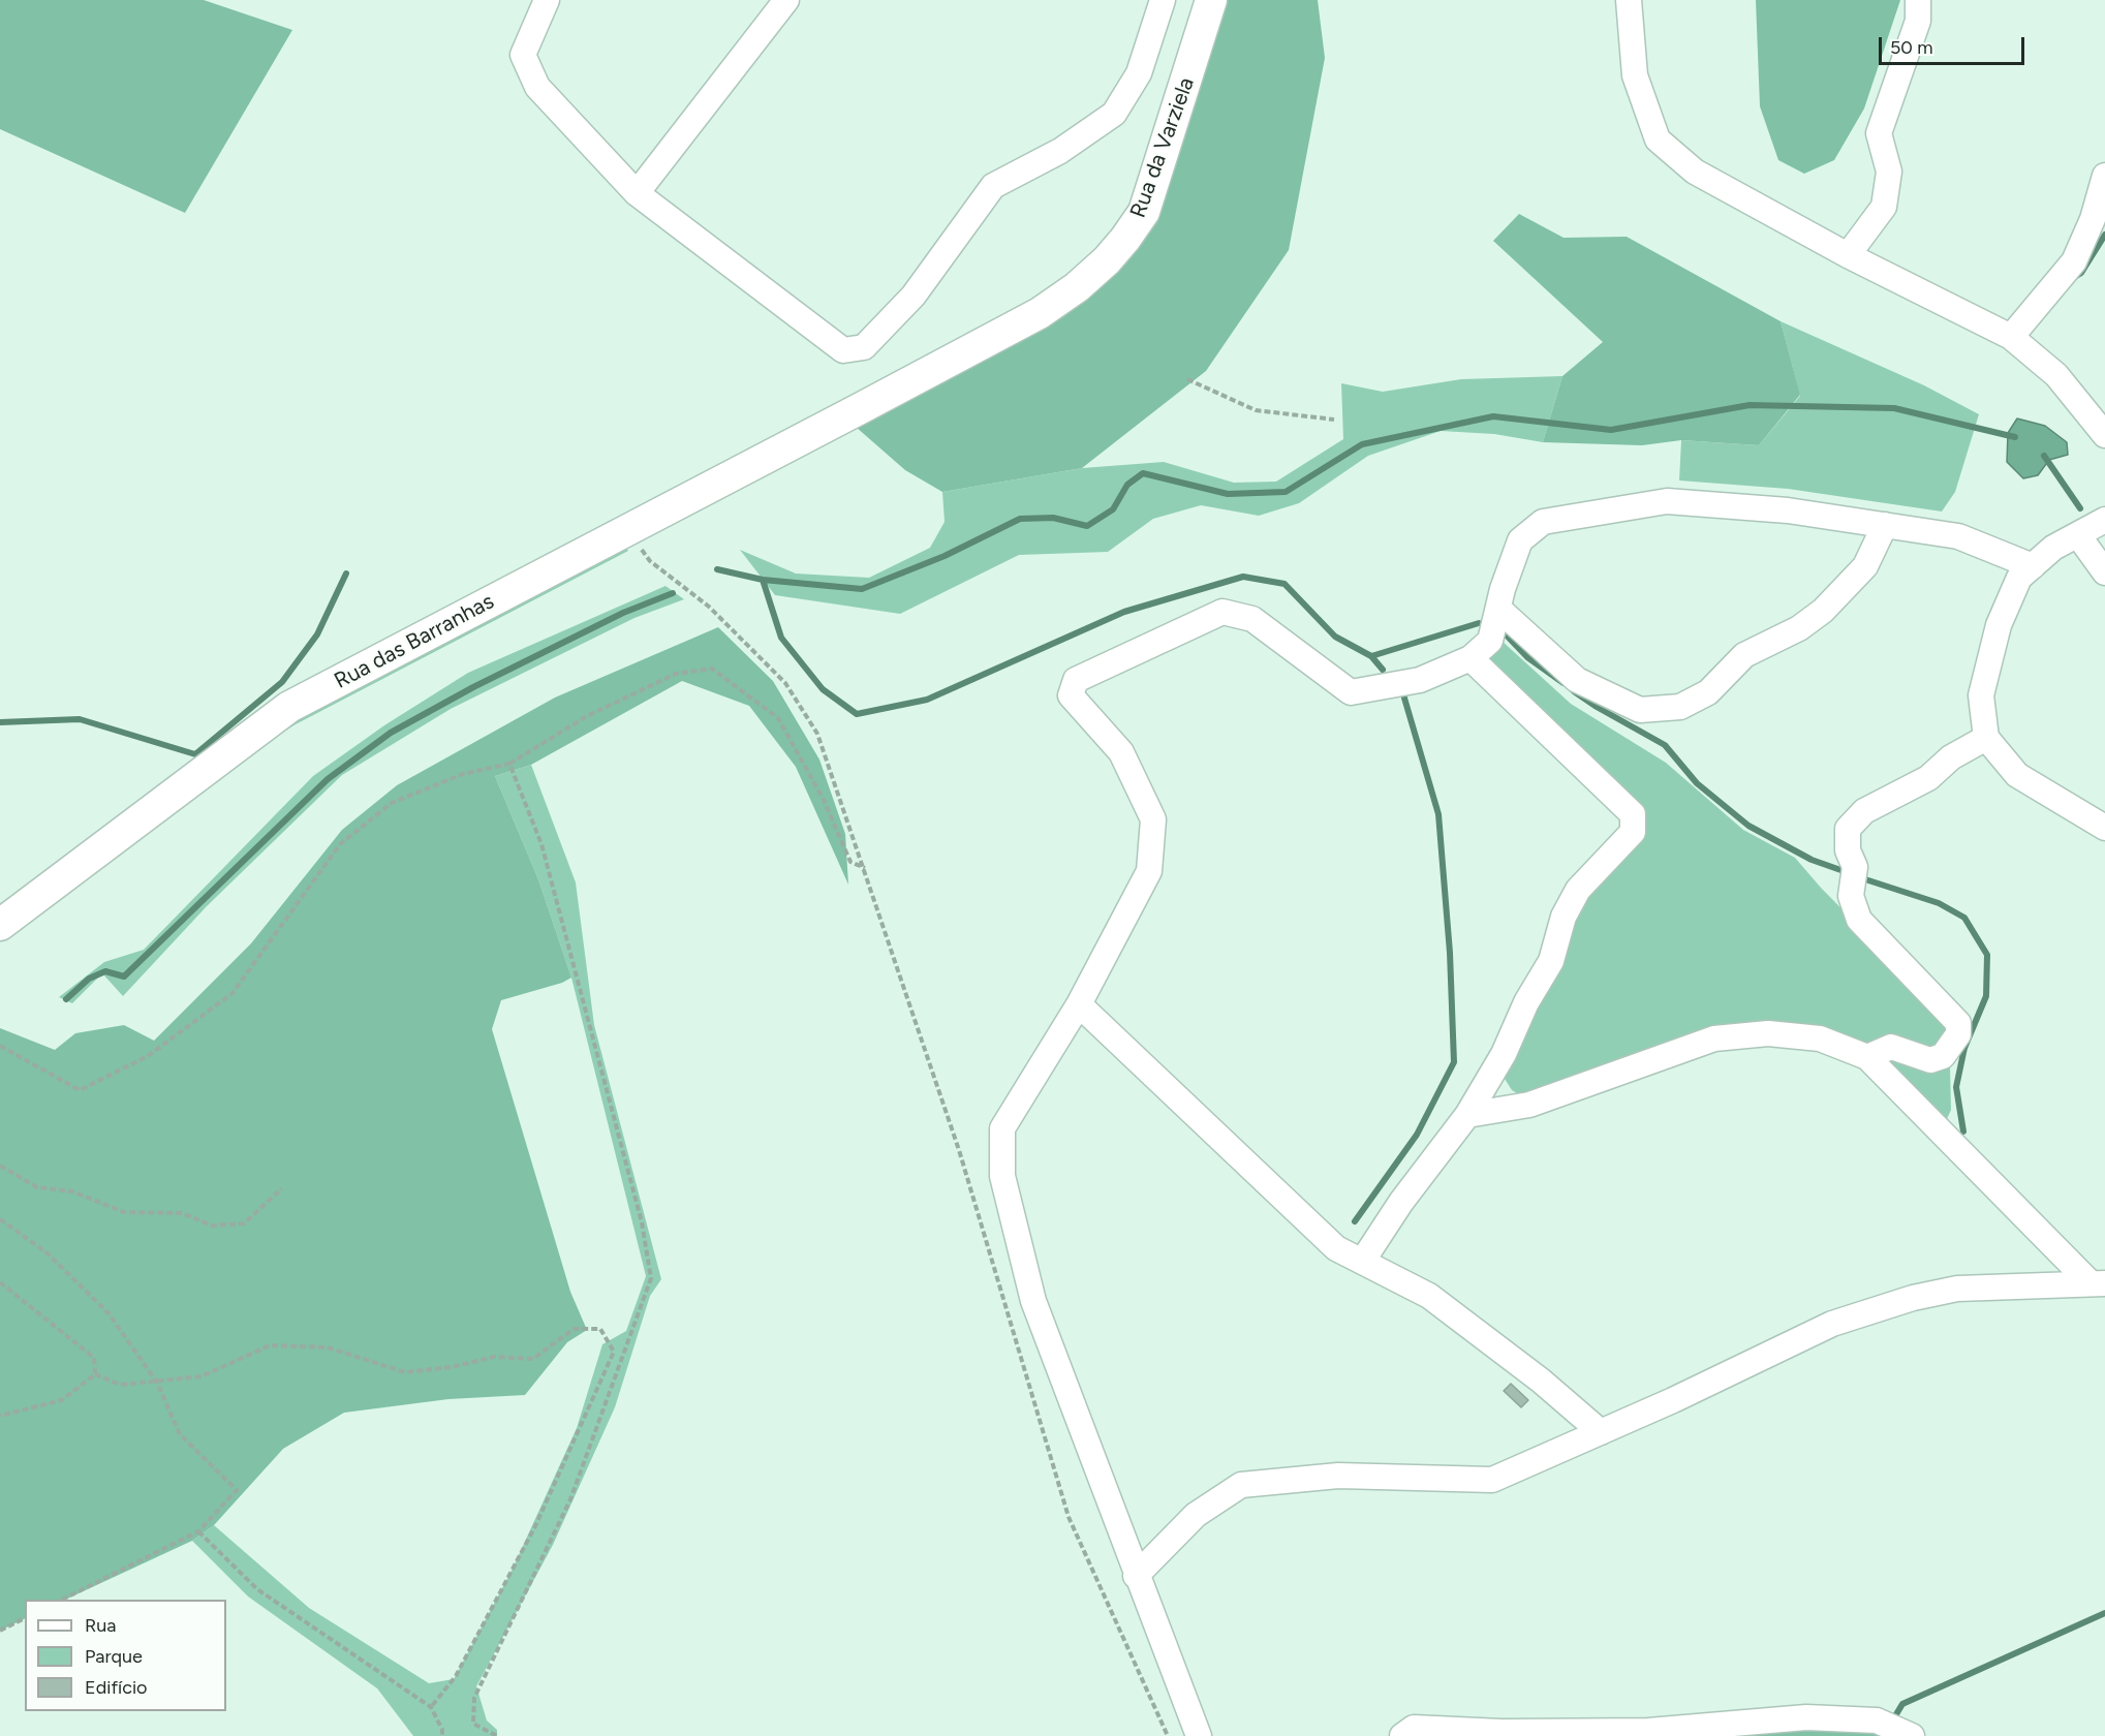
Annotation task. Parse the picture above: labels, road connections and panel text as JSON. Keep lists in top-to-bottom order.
{
  "streets": {
    "main road": ["Rua da Varziela", "Rua das Barranhas"]
  },
  "crossings": [
    ["Rua da Varziela", "Rua das Barranhas"]
  ],
  "legend": ["Rua", "Parque", "Edifício"],
  "scale_bar": "50 m"
}
